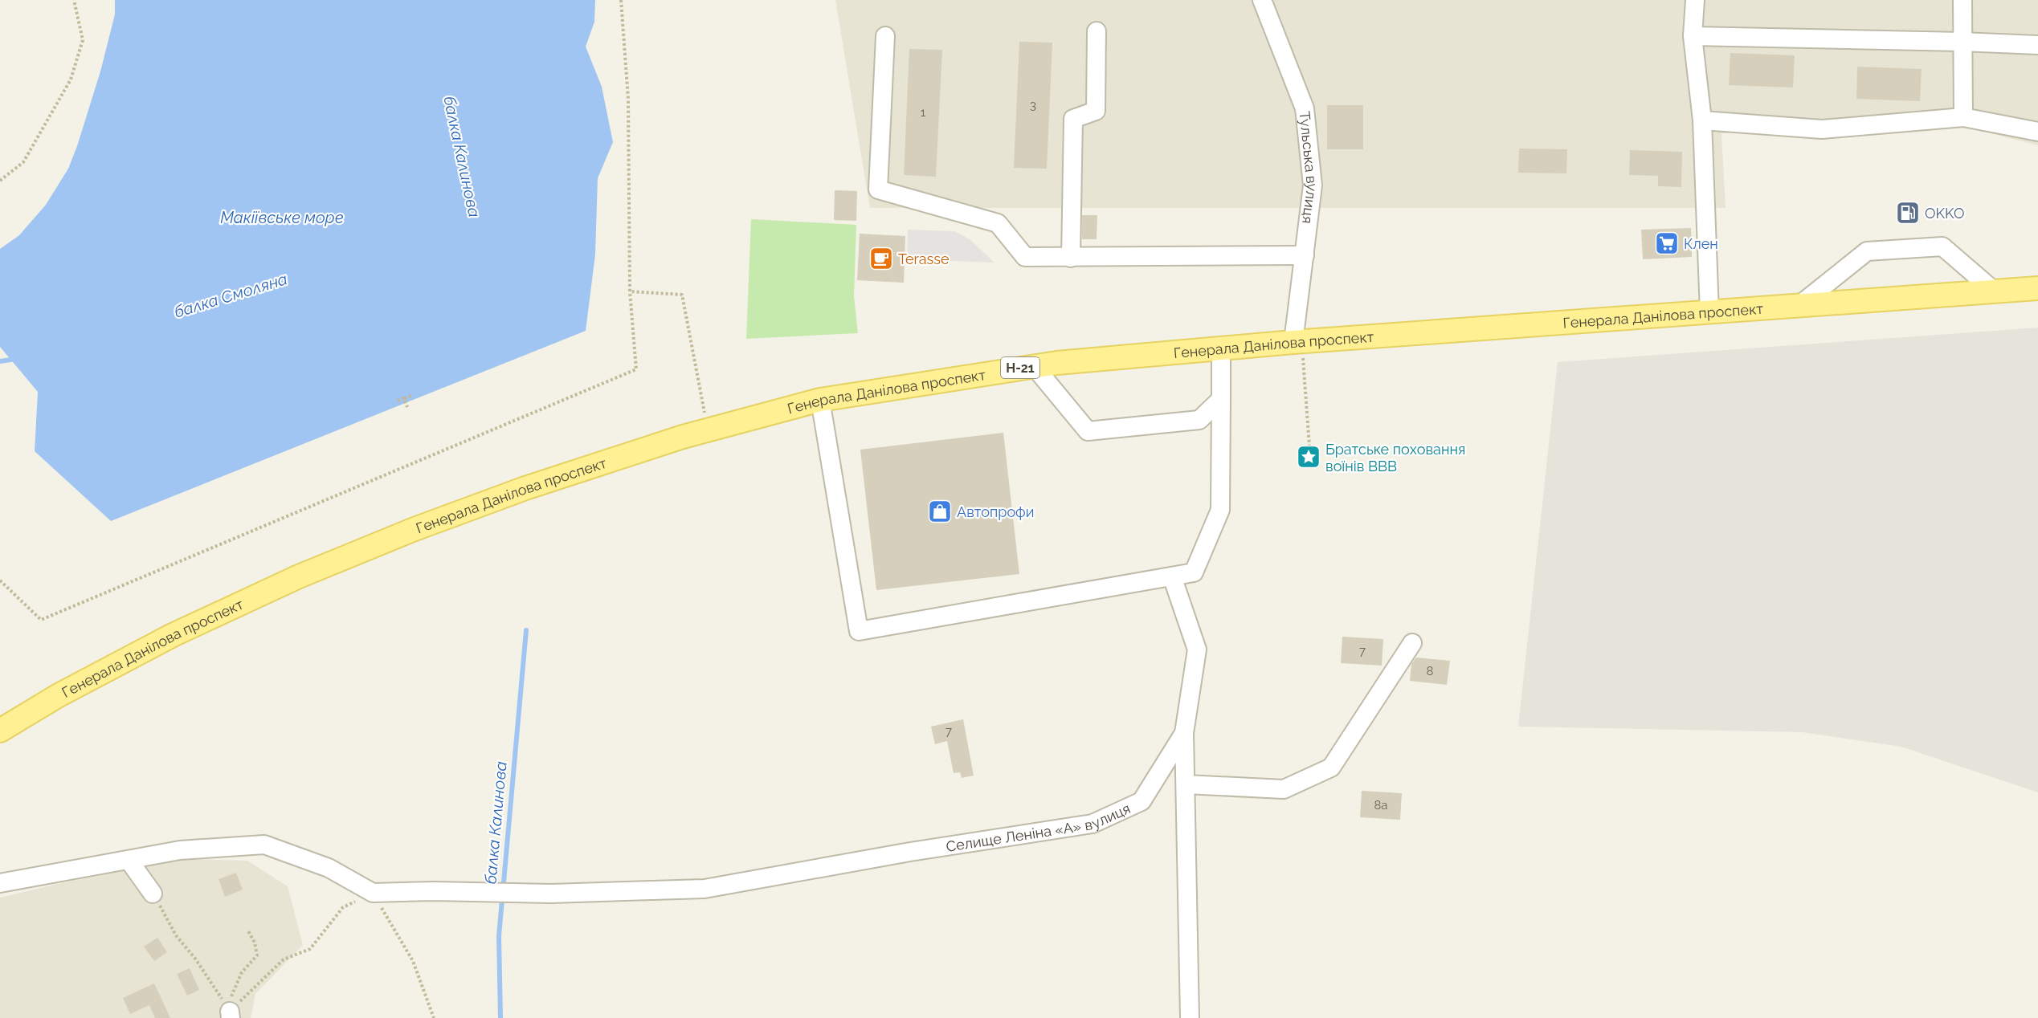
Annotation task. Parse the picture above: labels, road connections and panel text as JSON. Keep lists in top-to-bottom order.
{
  "streets": {
    "main road": ["Генерала Данілова проспект", "Н-21"],
    "street": ["Тульська вулиця", "Селище Леніна «А» вулиця"]
  },
  "crossings": [
    ["Тульська вулиця", "Генерала Данілова проспект"]
  ],
  "water": ["балка Калинова", "Макіївське море", "балка Смоляна"],
  "places": {
    "fuel station": ["OKKO"],
    "supermarket": ["Клен"],
    "cafe": ["Terasse"],
    "place": ["Братське поховання воїнів ВВВ"],
    "shop": ["Автопрофи"]
  },
  "house_numbers": [
    "3",
    "1",
    "7",
    "8",
    "7",
    "8а"
  ]
}
